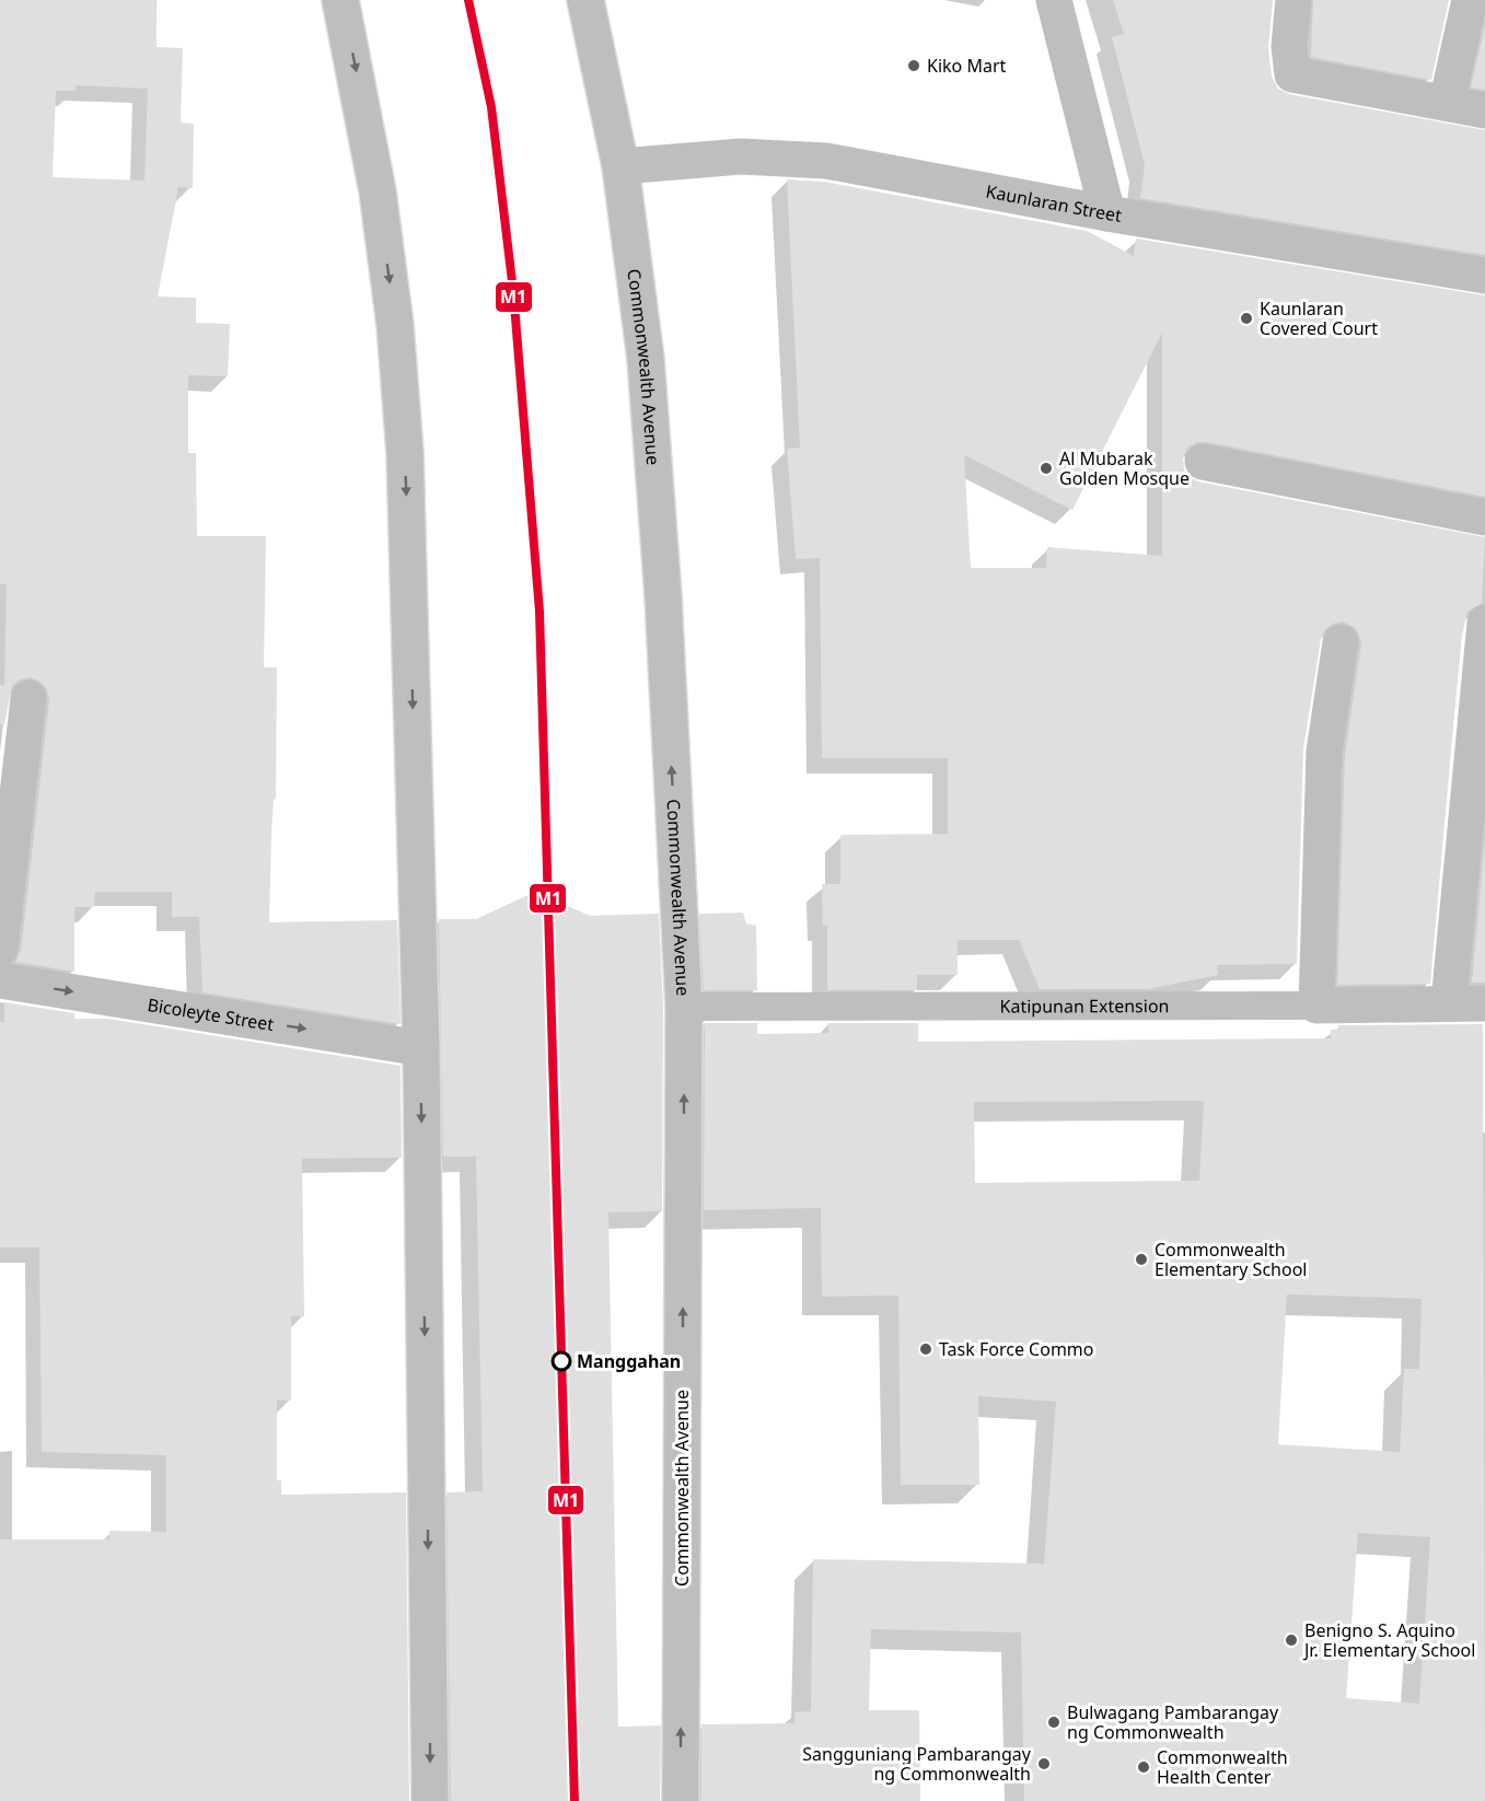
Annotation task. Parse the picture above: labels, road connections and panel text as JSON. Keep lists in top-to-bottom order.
{
  "streets": {
    "main road": [
      "Kaunlaran Street",
      "Commonwealth Avenue",
      "Katipunan Extension",
      "Bicoleyte Street"
    ]
  },
  "crossings": [
    ["Kaunlaran Street", "Commonwealth Avenue"],
    ["Commonwealth Avenue", "Katipunan Extension"]
  ],
  "one_way": ["Bicoleyte Street"],
  "places": [
    "Kiko Mart",
    "Kaunlaran Covered Court",
    "Al Mubarak Golden Mosque",
    "Commonwealth Elementary School",
    "Task Force Commo",
    "Manggahan",
    "Benigno S. Aquino Jr. Elementary School",
    "Bulwagang Pambarangay ng Commonwealth",
    "Sangguniang Pambarangay ng Commonwealth",
    "Commonwealth Health Center"
  ],
  "lines": ["transit line M1"]
}
